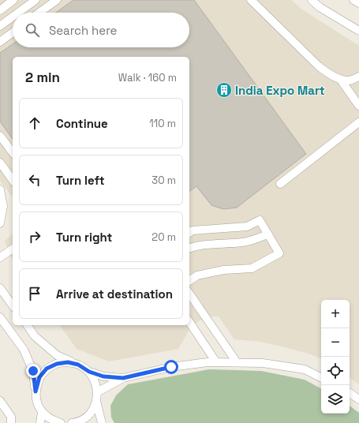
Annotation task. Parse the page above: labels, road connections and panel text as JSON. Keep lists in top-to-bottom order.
{
  "places": {
    "building": ["India Expo Mart"]
  },
  "page": {
    "search": "Search here",
    "heading": ["2 min", "Walk · 160 m"],
    "list": [
      ["Continue", "110 m"],
      ["Turn left", "30 m"],
      ["Turn right", "20 m"],
      "Arrive at destination"
    ],
    "map_buttons": ["+", "−"]
  }
}
